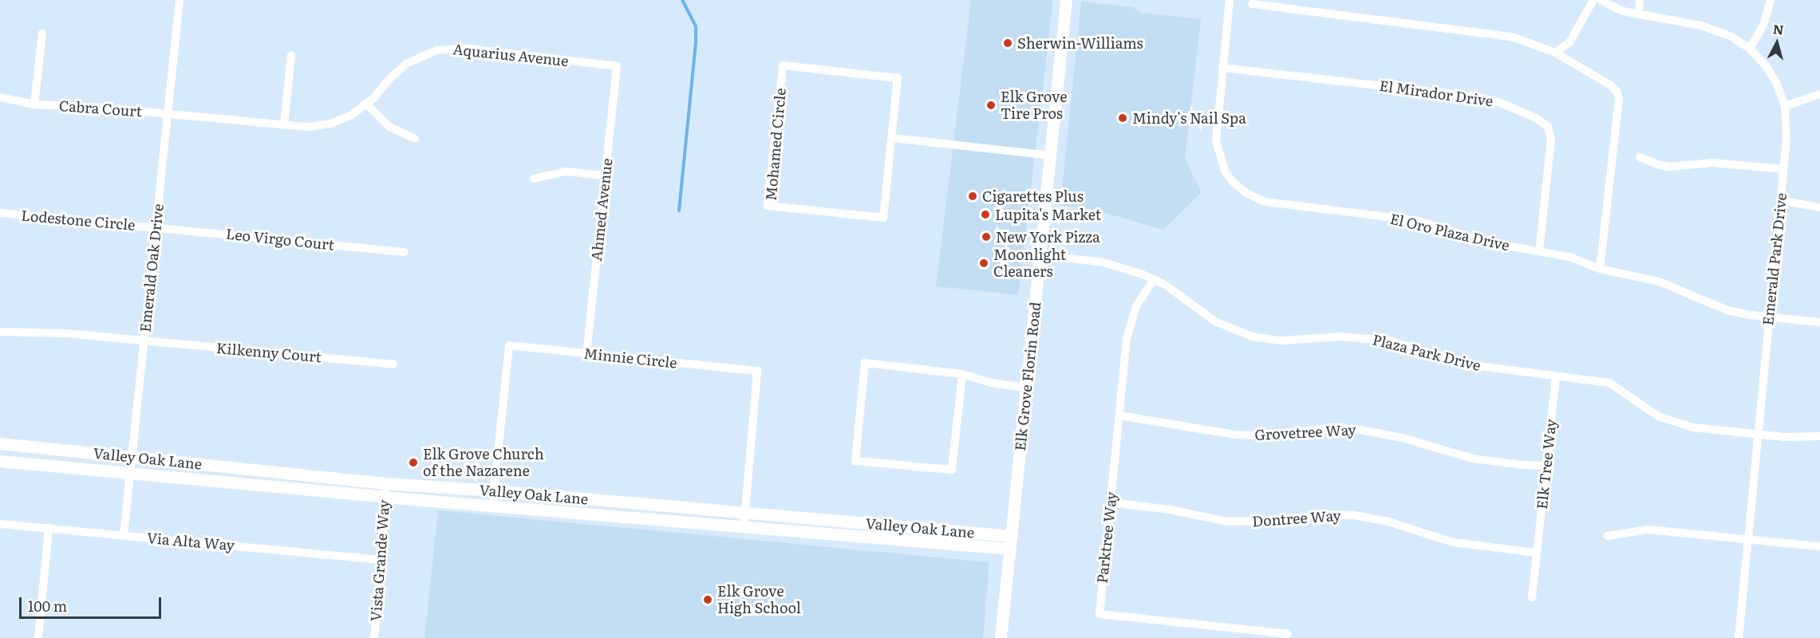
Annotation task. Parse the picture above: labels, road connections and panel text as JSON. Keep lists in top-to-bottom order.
{
  "streets": {
    "street": [
      "Aquarius Avenue",
      "El Mirador Drive",
      "Cabra Court",
      "Mohamed Circle",
      "Ahmed Avenue",
      "Lodestone Circle",
      "El Oro Plaza Drive",
      "Leo Virgo Court",
      "Emerald Park Drive",
      "Emerald Oak Drive",
      "Kilkenny Court",
      "Plaza Park Drive",
      "Minnie Circle",
      "Elk Grove Florin Road",
      "Grovetree Way",
      "Valley Oak Lane",
      "Elk Tree Way",
      "Dontree Way",
      "Parktree Way",
      "Via Alta Way",
      "Vista Grande Way"
    ]
  },
  "crossings": [
    ["Aquarius Avenue", "Cabra Court"],
    ["Aquarius Avenue", "Ahmed Avenue"],
    ["Aquarius Avenue", "Emerald Oak Drive"],
    ["El Mirador Drive", "El Oro Plaza Drive"],
    ["Cabra Court", "Emerald Oak Drive"],
    ["Ahmed Avenue", "Minnie Circle"],
    ["Lodestone Circle", "Leo Virgo Court"],
    ["Lodestone Circle", "Emerald Oak Drive"],
    ["El Oro Plaza Drive", "Emerald Park Drive"],
    ["Leo Virgo Court", "Emerald Oak Drive"],
    ["Emerald Park Drive", "Plaza Park Drive"],
    ["Emerald Oak Drive", "Kilkenny Court"],
    ["Emerald Oak Drive", "Valley Oak Lane"],
    ["Emerald Oak Drive", "Via Alta Way"],
    ["Plaza Park Drive", "Elk Grove Florin Road"],
    ["Plaza Park Drive", "Elk Tree Way"],
    ["Plaza Park Drive", "Parktree Way"],
    ["Minnie Circle", "Valley Oak Lane"],
    ["Elk Grove Florin Road", "Valley Oak Lane"],
    ["Grovetree Way", "Elk Tree Way"],
    ["Grovetree Way", "Parktree Way"],
    ["Valley Oak Lane", "Vista Grande Way"],
    ["Elk Tree Way", "Dontree Way"],
    ["Dontree Way", "Parktree Way"],
    ["Via Alta Way", "Vista Grande Way"]
  ],
  "places": [
    "Sherwin-Williams",
    "Elk Grove Tire Pros",
    "Mindy's Nail Spa",
    "Cigarettes Plus",
    "Lupita's Market",
    "New York Pizza",
    "Moonlight Cleaners",
    "Elk Grove Church of the Nazarene",
    "Elk Grove High School"
  ],
  "scale_bar": "100 m",
  "north": "top"
}
